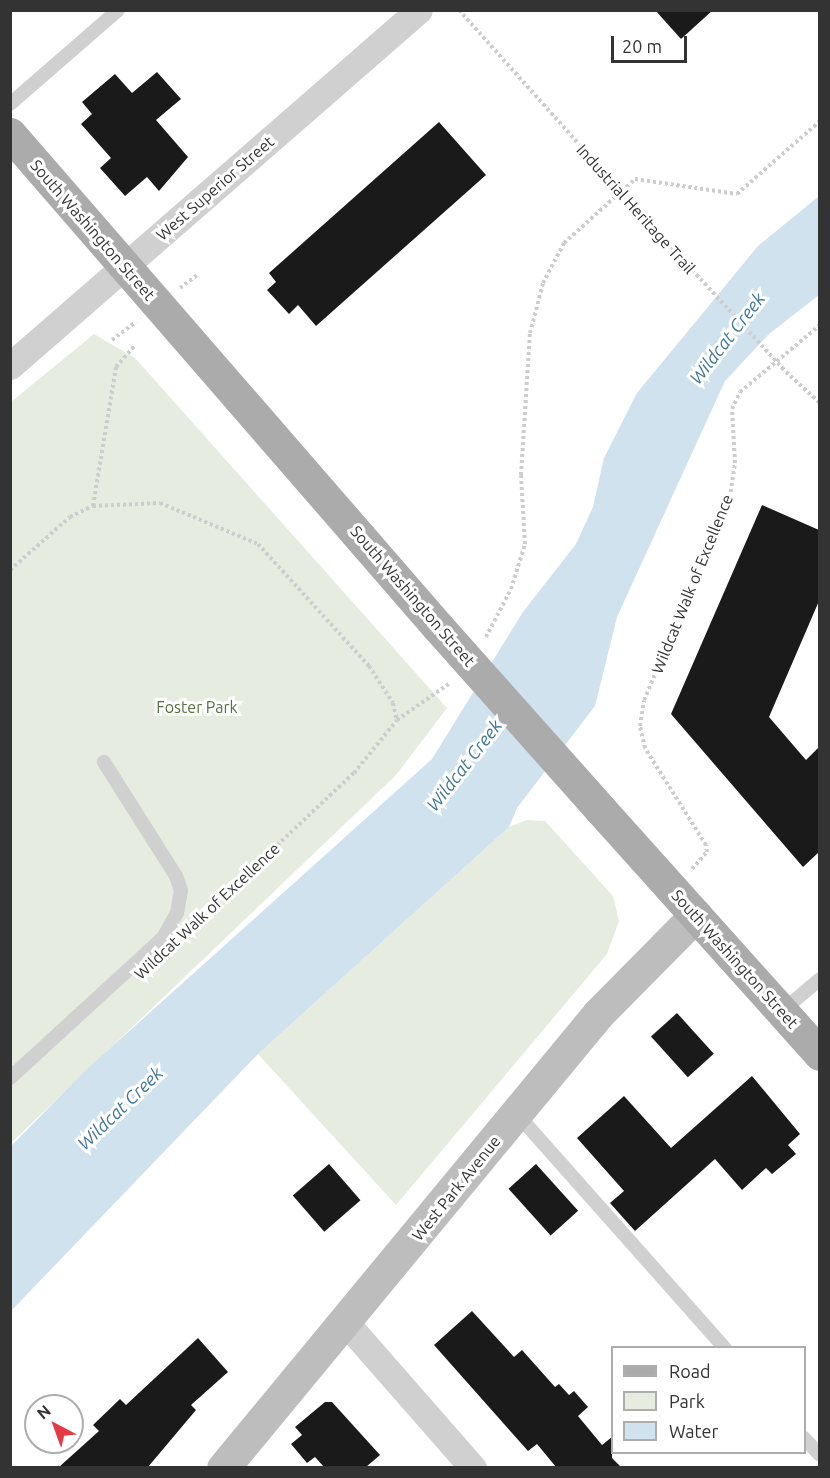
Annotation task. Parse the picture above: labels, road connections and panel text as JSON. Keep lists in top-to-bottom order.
{
  "streets": {
    "main road": ["South Washington Street", "West Park Avenue"],
    "street": ["West Superior Street"],
    "path": ["Industrial Heritage Trail", "Wildcat Walk of Excellence"]
  },
  "crossings": [
    ["West Superior Street", "South Washington Street"],
    ["South Washington Street", "West Park Avenue"]
  ],
  "water": ["Wildcat Creek"],
  "parks": ["Foster Park"],
  "legend": ["Road", "Park", "Water"],
  "scale_bar": "20 m",
  "north": "top left"
}
